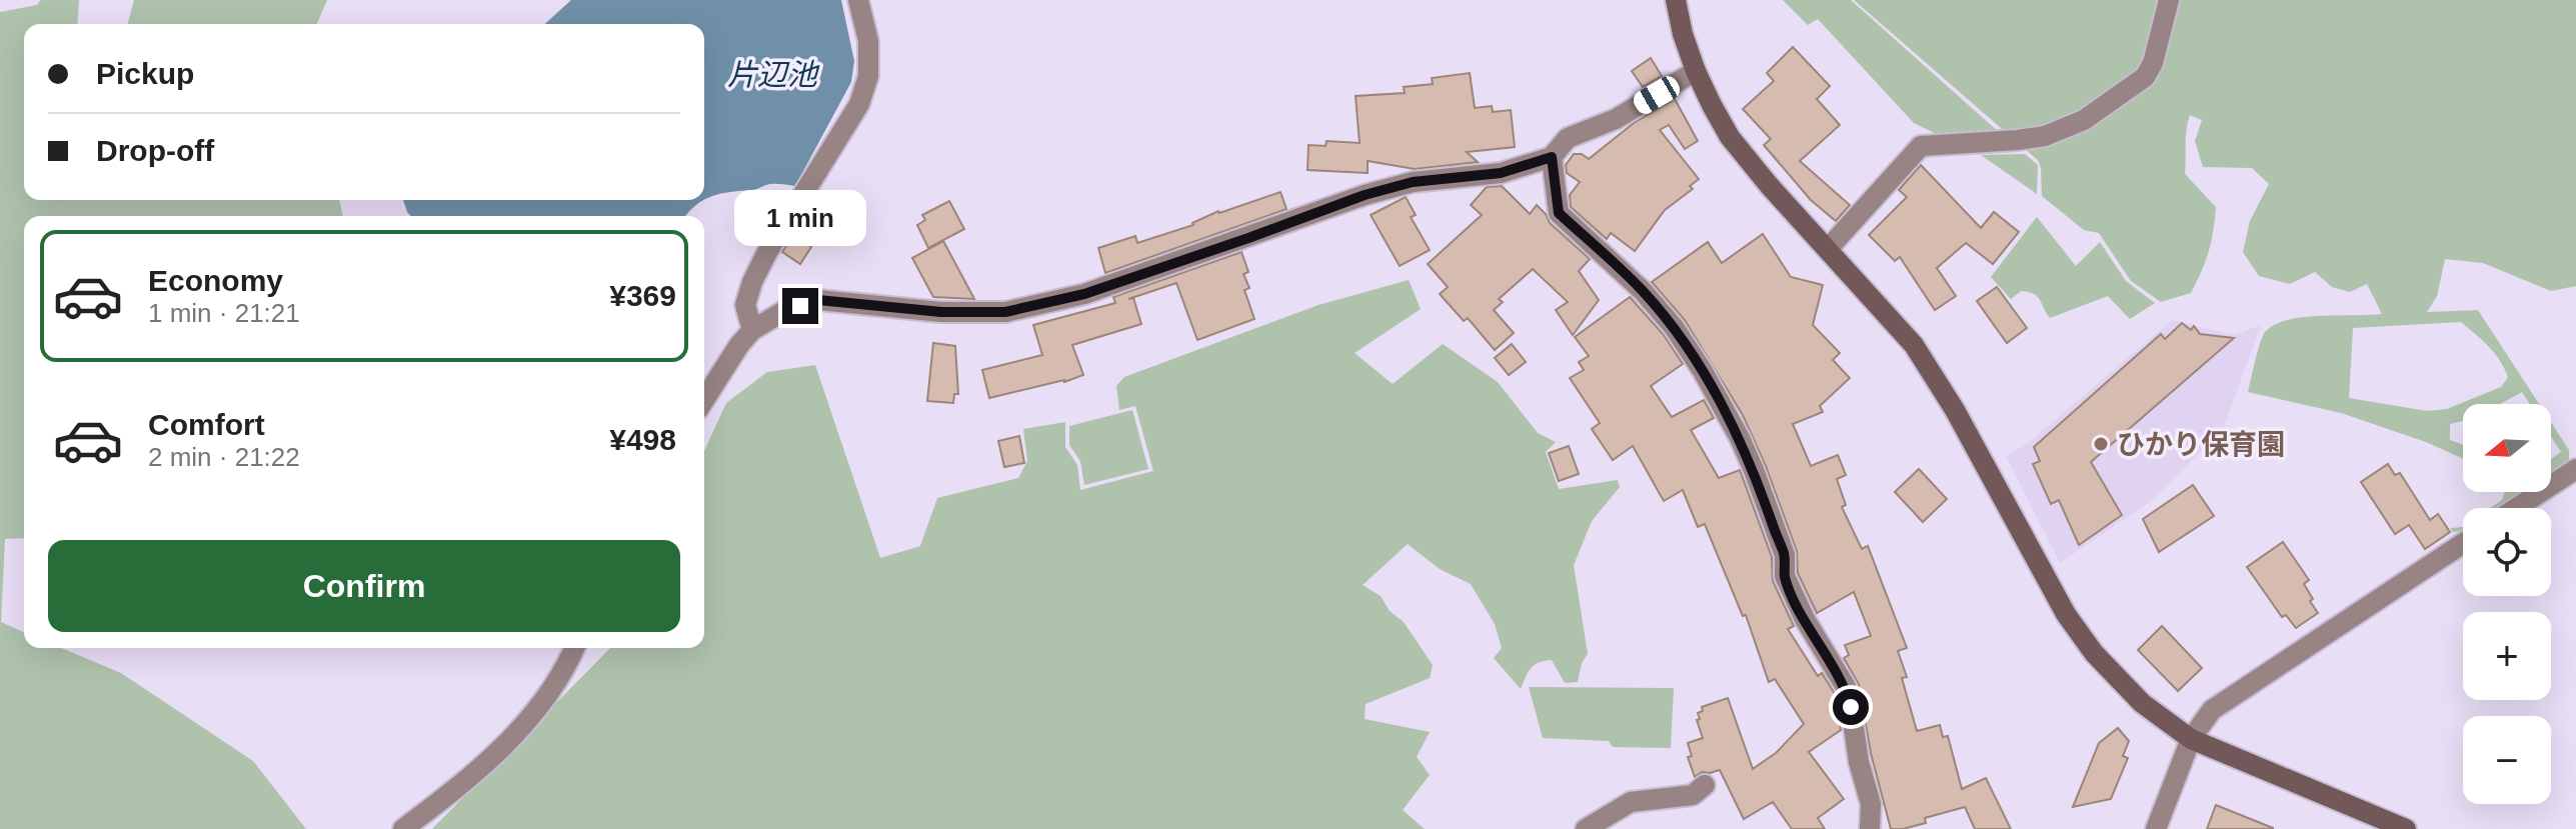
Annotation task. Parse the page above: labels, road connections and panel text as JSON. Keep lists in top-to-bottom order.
{
  "water": ["片辺池"],
  "places": ["ひかり保育園"],
  "north": "left",
  "page": {
    "banner": ["Pickup", "Drop-off"],
    "bubble": "1 min",
    "list": [
      {
        "name": "Economy",
        "note": "1 min · 21:21",
        "value": "¥369"
      },
      {
        "name": "Comfort",
        "note": "2 min · 21:22",
        "value": "¥498"
      }
    ],
    "map_buttons": ["+", "−"],
    "buttons": "Confirm"
  }
}
